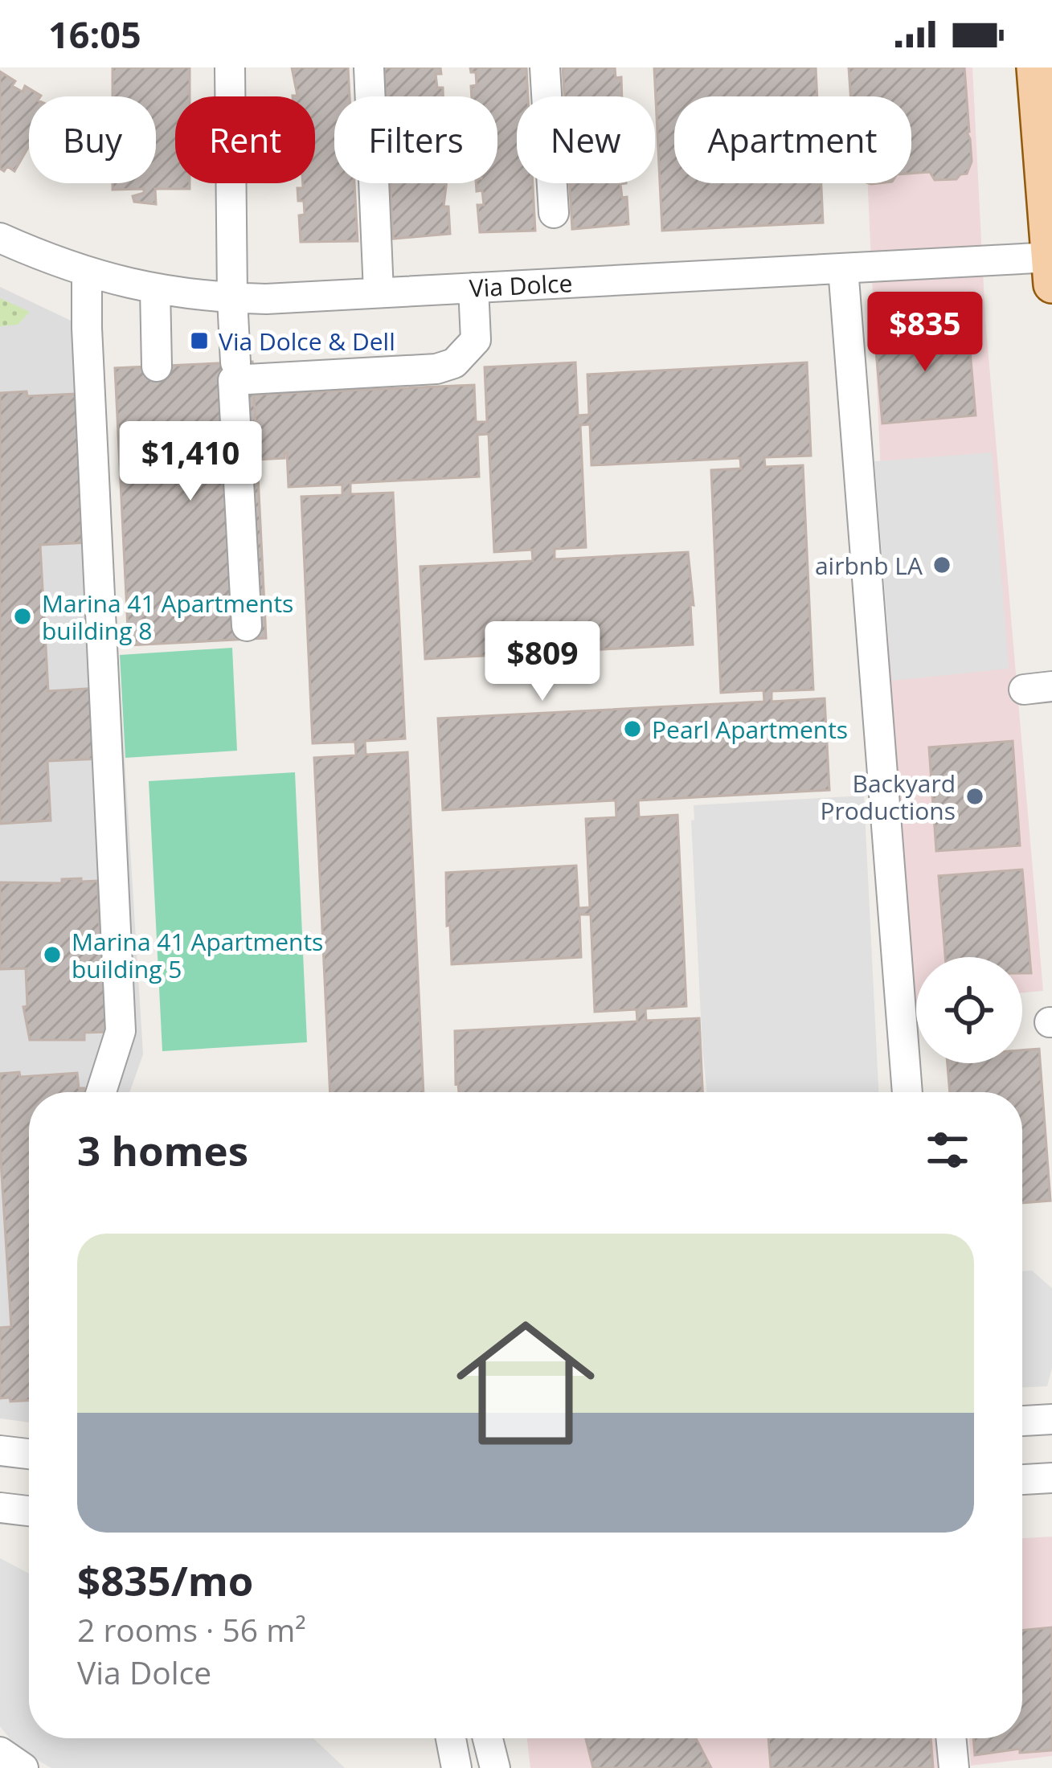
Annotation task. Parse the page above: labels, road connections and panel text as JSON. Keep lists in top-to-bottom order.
{
  "streets": {
    "street": ["Via Dolce"]
  },
  "places": {
    "transit": ["Via Dolce & Dell"],
    "other": [
      "airbnb LA",
      "Marina 41 Apartments building 8",
      "Pearl Apartments",
      "Backyard Productions",
      "Marina 41 Apartments building 5"
    ]
  },
  "page": {
    "status": "16:05",
    "chip": [
      "Buy",
      "Rent",
      "Filters",
      "New",
      "Apartment"
    ],
    "price": ["$835", "$1,410", "$809"],
    "heading": "3 homes",
    "list": [
      {
        "name": "$835/mo",
        "note": "2 rooms · 56 m² · Via Dolce"
      }
    ]
  }
}
